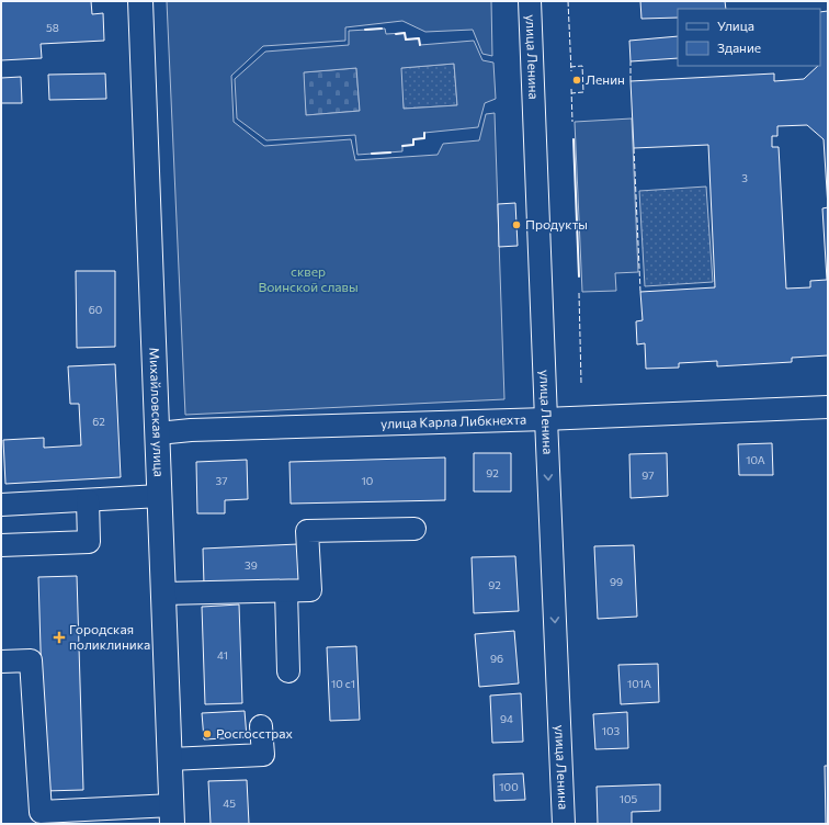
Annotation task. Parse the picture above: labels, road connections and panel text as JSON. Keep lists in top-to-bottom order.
{
  "streets": {
    "main road": ["Михайловская улица"],
    "street": ["улица Ленина", "улица Карла Либкнехта"]
  },
  "crossings": [
    ["улица Ленина", "улица Карла Либкнехта"],
    ["Михайловская улица", "улица Карла Либкнехта"]
  ],
  "one_way": ["улица Ленина"],
  "parks": ["сквер Воинской славы"],
  "places": {
    "other": ["Ленин", "Продукты", "Росгосстрах"],
    "health": ["Городская поликлиника"]
  },
  "house_numbers": [
    "58",
    "3",
    "60",
    "62",
    "10А",
    "92",
    "97",
    "37",
    "10",
    "39",
    "99",
    "92",
    "41",
    "96",
    "10 с1",
    "101А",
    "94",
    "103",
    "100",
    "105",
    "45"
  ],
  "legend": ["Улица", "Здание"]
}
